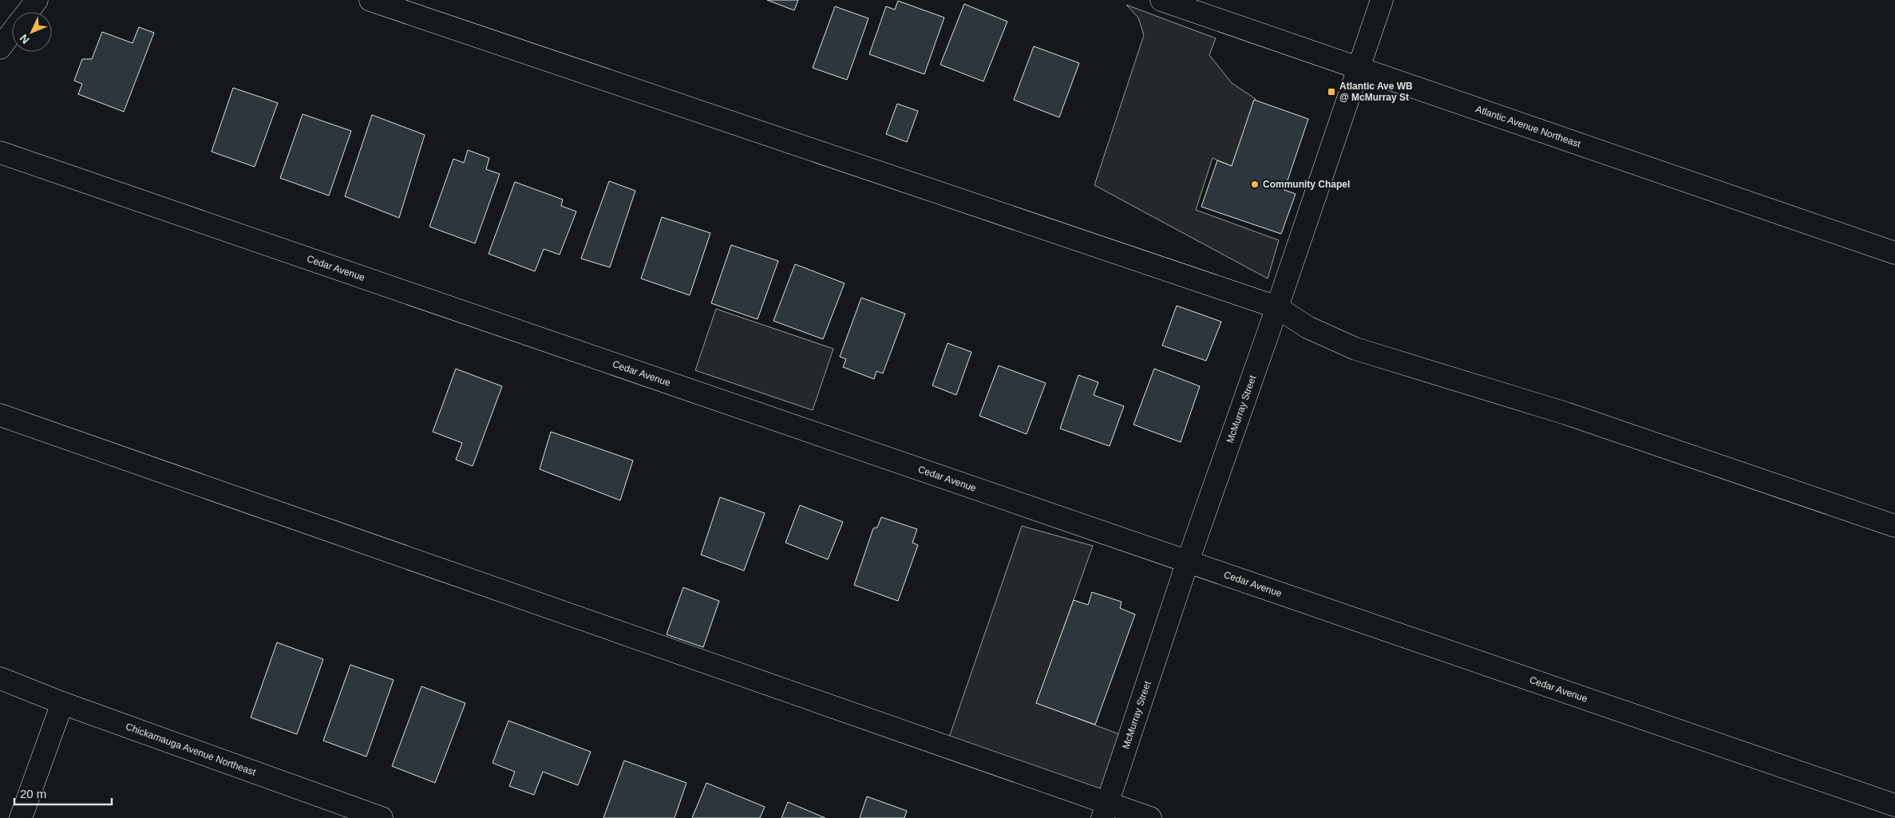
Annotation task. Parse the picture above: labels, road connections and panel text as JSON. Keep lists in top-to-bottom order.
{
  "streets": {
    "street": [
      "Atlantic Avenue Northeast",
      "Cedar Avenue",
      "McMurray Street",
      "Chickamauga Avenue Northeast"
    ]
  },
  "crossings": [
    ["Atlantic Avenue Northeast", "McMurray Street"],
    ["Cedar Avenue", "McMurray Street"]
  ],
  "places": {
    "transit": ["Atlantic Ave WB @ McMurray St"],
    "other": ["Community Chapel"]
  },
  "scale_bar": "20 m",
  "north": "bottom left"
}
